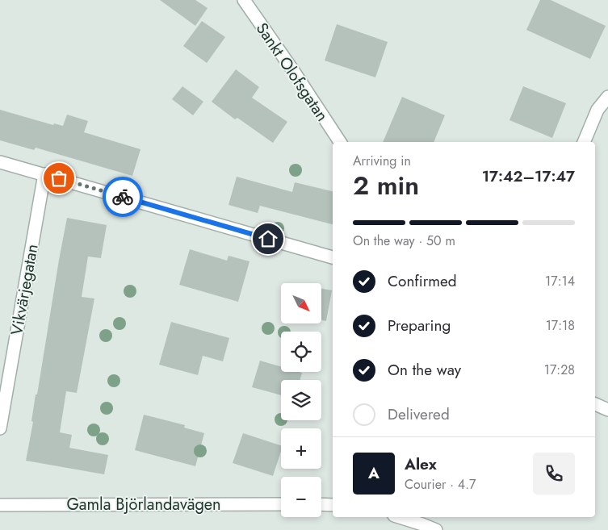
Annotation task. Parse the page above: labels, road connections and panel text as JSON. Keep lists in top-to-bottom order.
{
  "streets": {
    "street": ["Sankt Olofsgatan", "Vikvärjegatan", "Gamla Björlandavägen"]
  },
  "north": "bottom right",
  "page": {
    "heading": ["2 min", "Arriving in", "17:42–17:47"],
    "panel": ["Alex", "Courier · 4.7"],
    "bar": "On the way · 50 m",
    "list": [
      ["Confirmed", "17:14"],
      ["Preparing", "17:18"],
      ["On the way", "17:28"],
      "Delivered"
    ],
    "map_buttons": ["+", "−"],
    "round": "A"
  }
}
